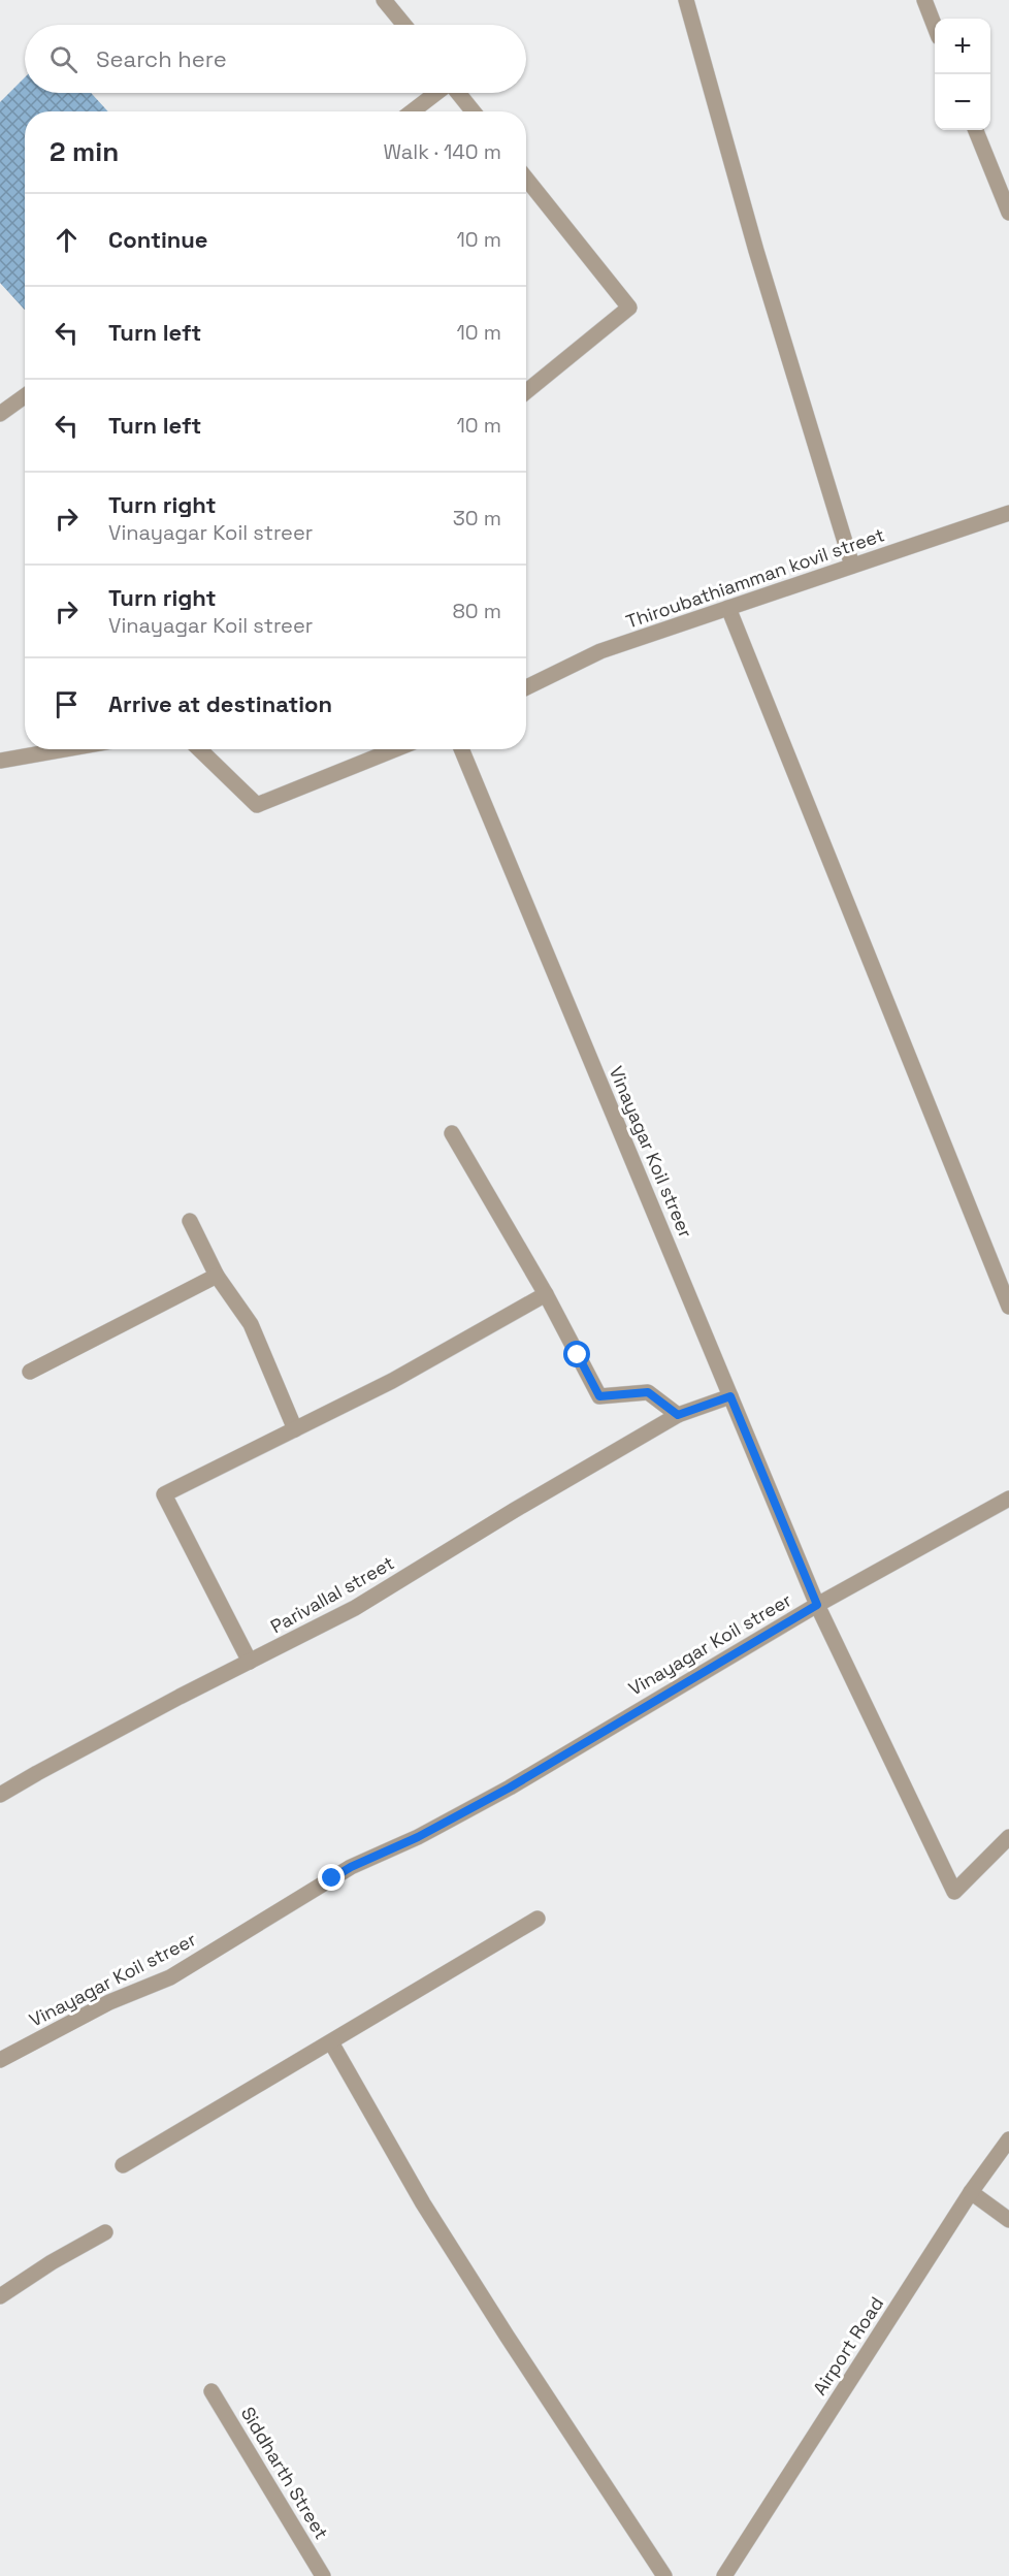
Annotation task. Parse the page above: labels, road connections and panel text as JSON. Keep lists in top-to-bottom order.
{
  "streets": {
    "street": [
      "Thiroubathiamman kovil street",
      "Vinayagar Koil streer",
      "Parivallal street",
      "Airport Road",
      "Siddharth Street"
    ]
  },
  "crossings": [
    ["Vinayagar Koil streer", "Parivallal street"]
  ],
  "page": {
    "map_buttons": ["+", "−"],
    "search": "Search here",
    "heading": ["2 min", "Walk · 140 m"],
    "list": [
      ["Continue", "10 m"],
      ["Turn left", "10 m"],
      ["Turn left", "10 m"],
      ["Turn right", "Vinayagar Koil streer", "30 m"],
      ["Turn right", "Vinayagar Koil streer", "80 m"],
      "Arrive at destination"
    ]
  }
}
